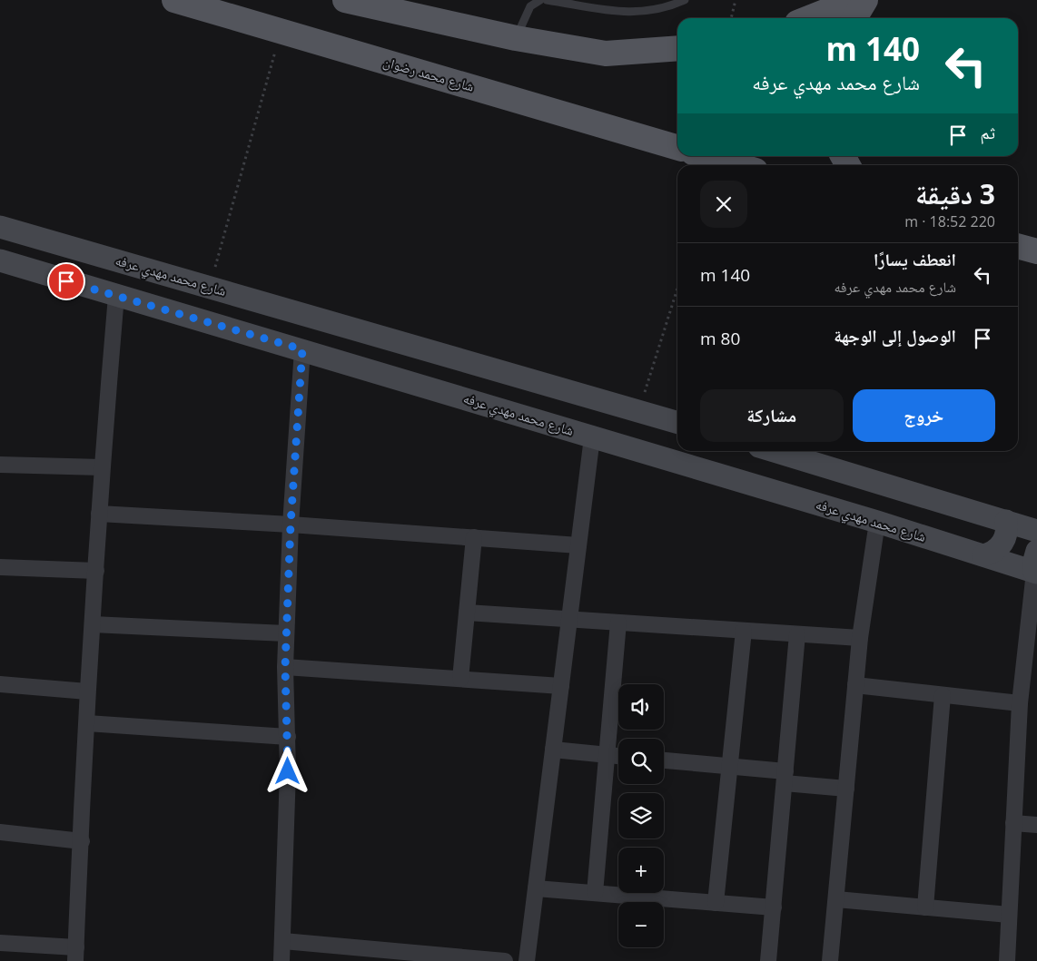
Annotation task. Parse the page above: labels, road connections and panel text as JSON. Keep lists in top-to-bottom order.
{
  "streets": {
    "main road": ["شارع محمد رضوان"],
    "street": ["شارع محمد مهدي عرفه"]
  },
  "page": {
    "turn": ["140 m", "شارع محمد مهدي عرفه"],
    "then": "ثم",
    "heading": ["3 دقيقة", "220 m · 18:52"],
    "list": [
      {
        "name": "انعطف يسارًا",
        "note": "شارع محمد مهدي عرفه",
        "value": "140 m"
      },
      {
        "name": "الوصول إلى الوجهة",
        "value": "80 m"
      }
    ],
    "buttons": ["خروج", "مشاركة"],
    "map_buttons": ["+", "−"]
  }
}
